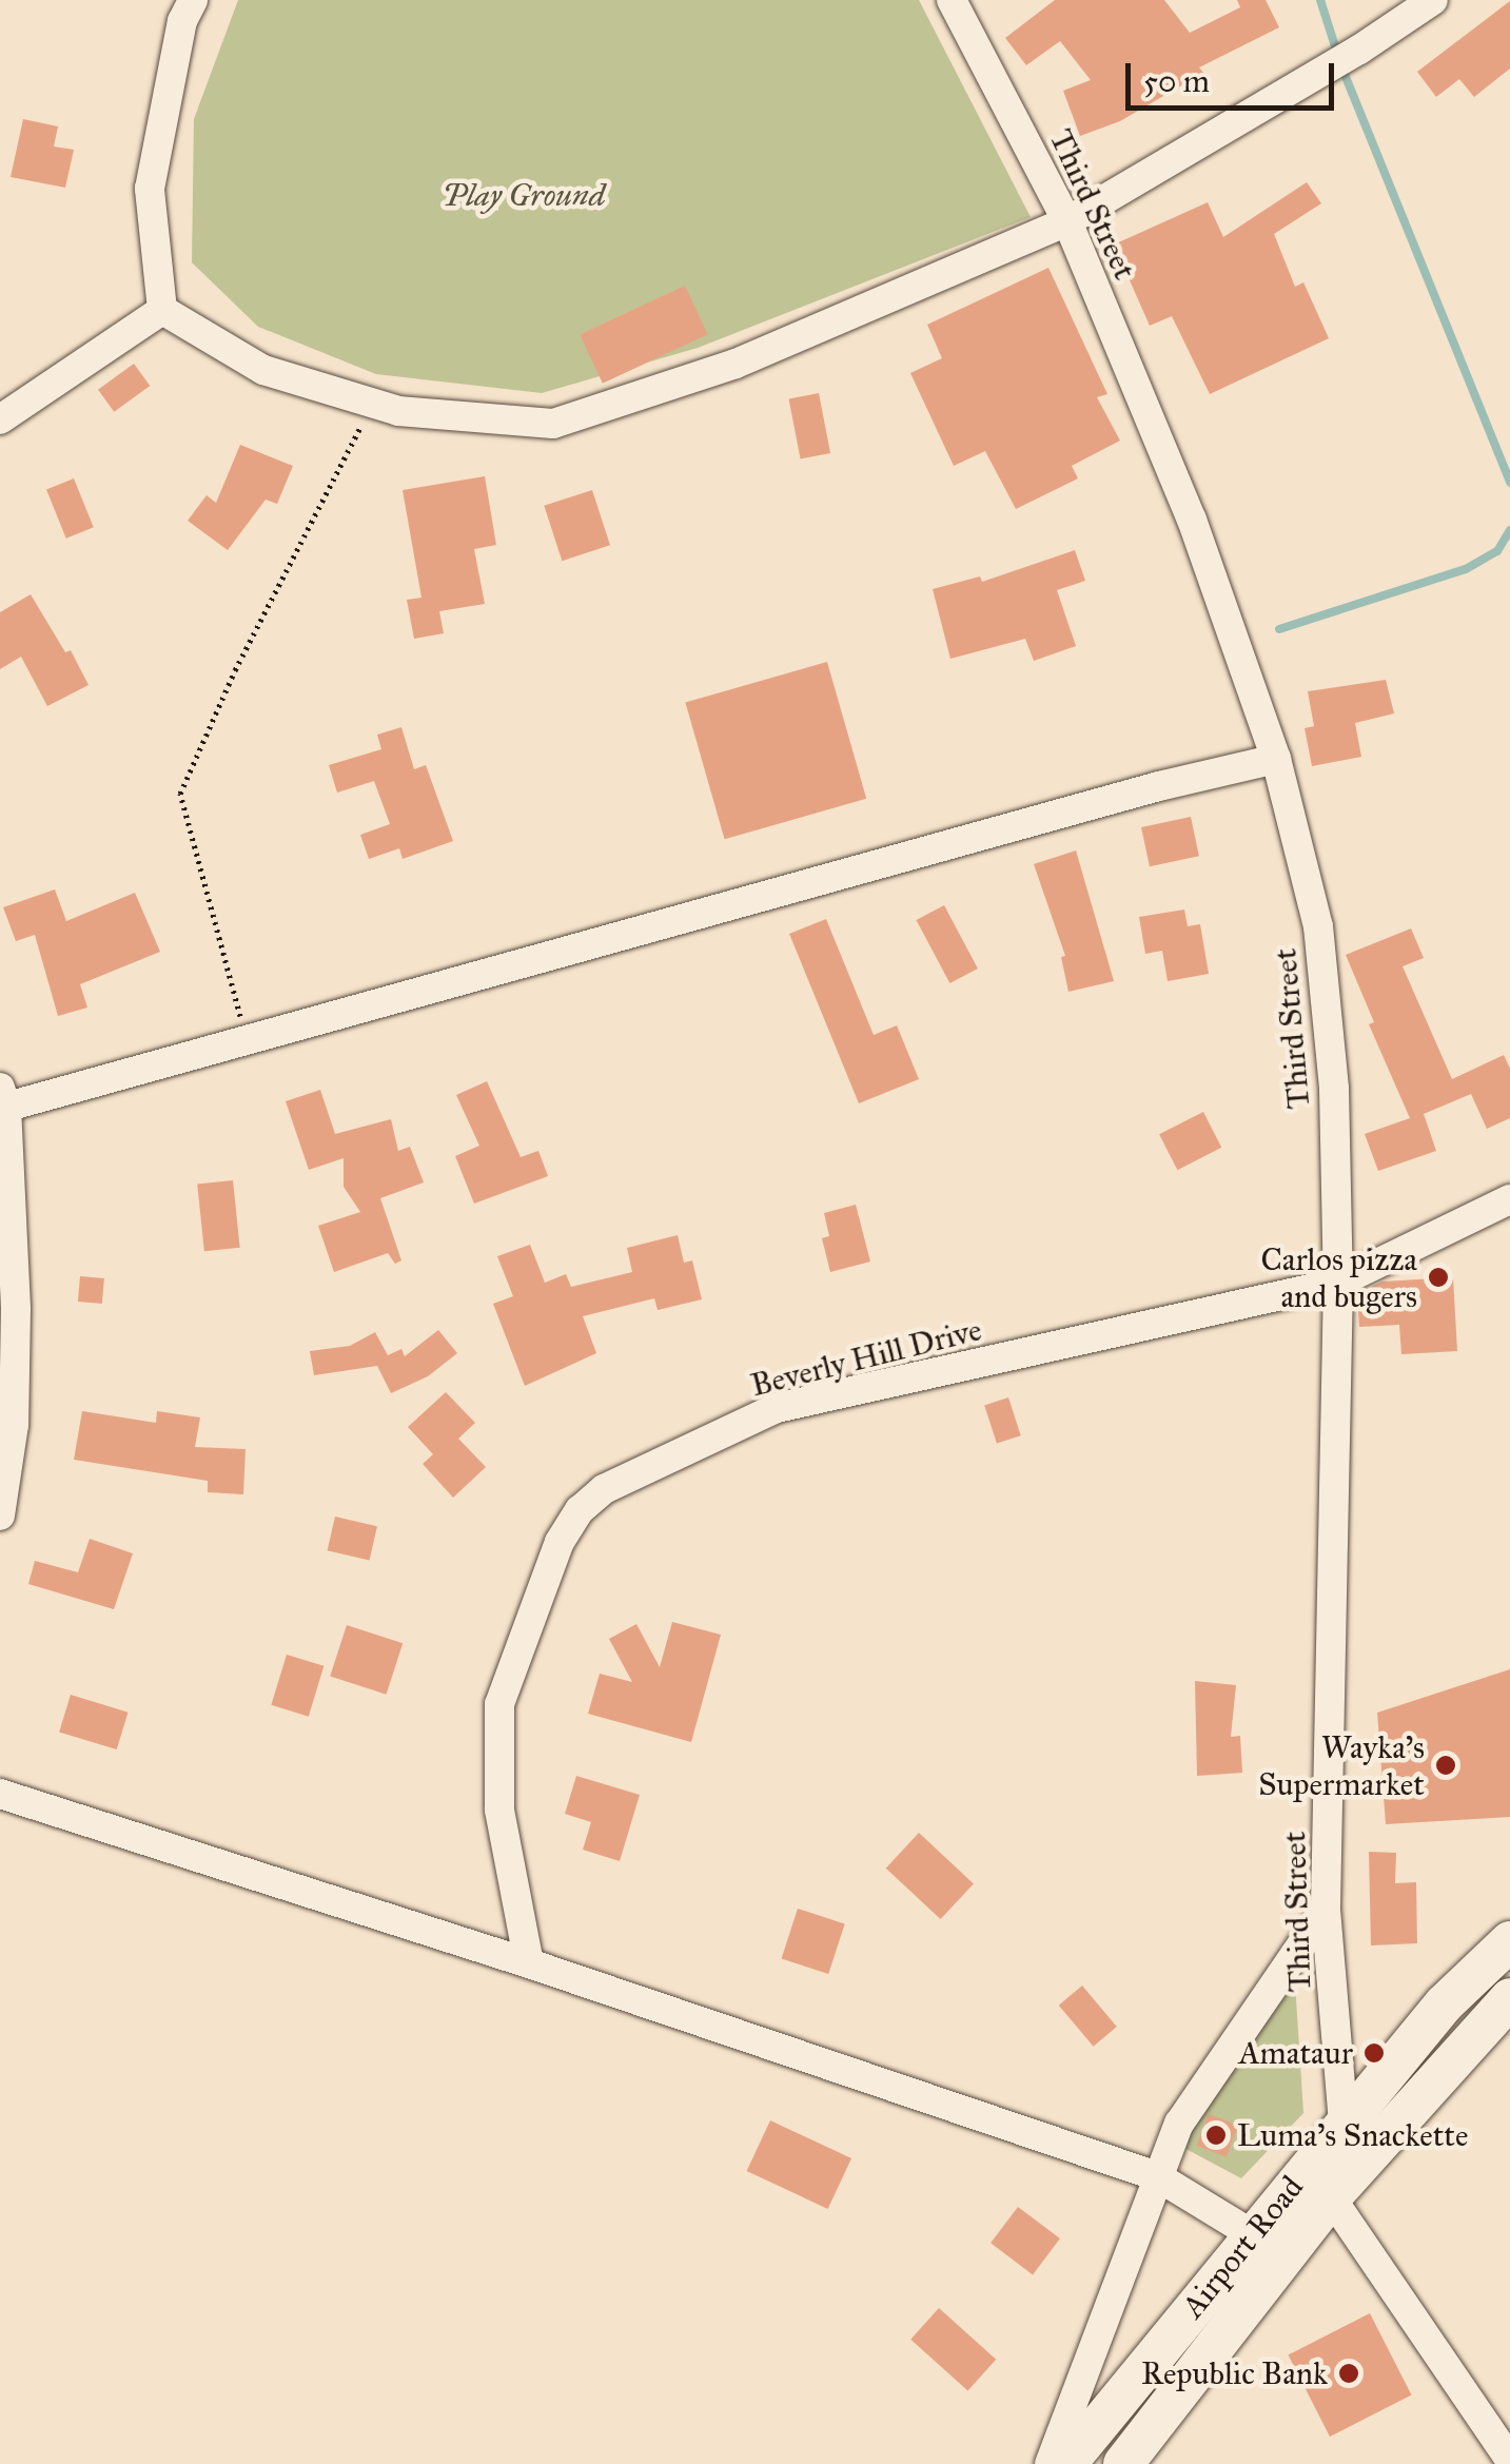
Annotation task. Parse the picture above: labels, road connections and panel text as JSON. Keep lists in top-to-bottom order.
{
  "streets": {
    "street": ["Third Street", "Beverly Hill Drive", "Airport Road"]
  },
  "crossings": [
    ["Third Street", "Beverly Hill Drive"],
    ["Third Street", "Airport Road"]
  ],
  "parks": ["Play Ground"],
  "places": [
    "Carlos pizza and bugers",
    "Wayka's Supermarket",
    "Amataur",
    "Luma's Snackette",
    "Republic Bank"
  ],
  "scale_bar": "50 m"
}
